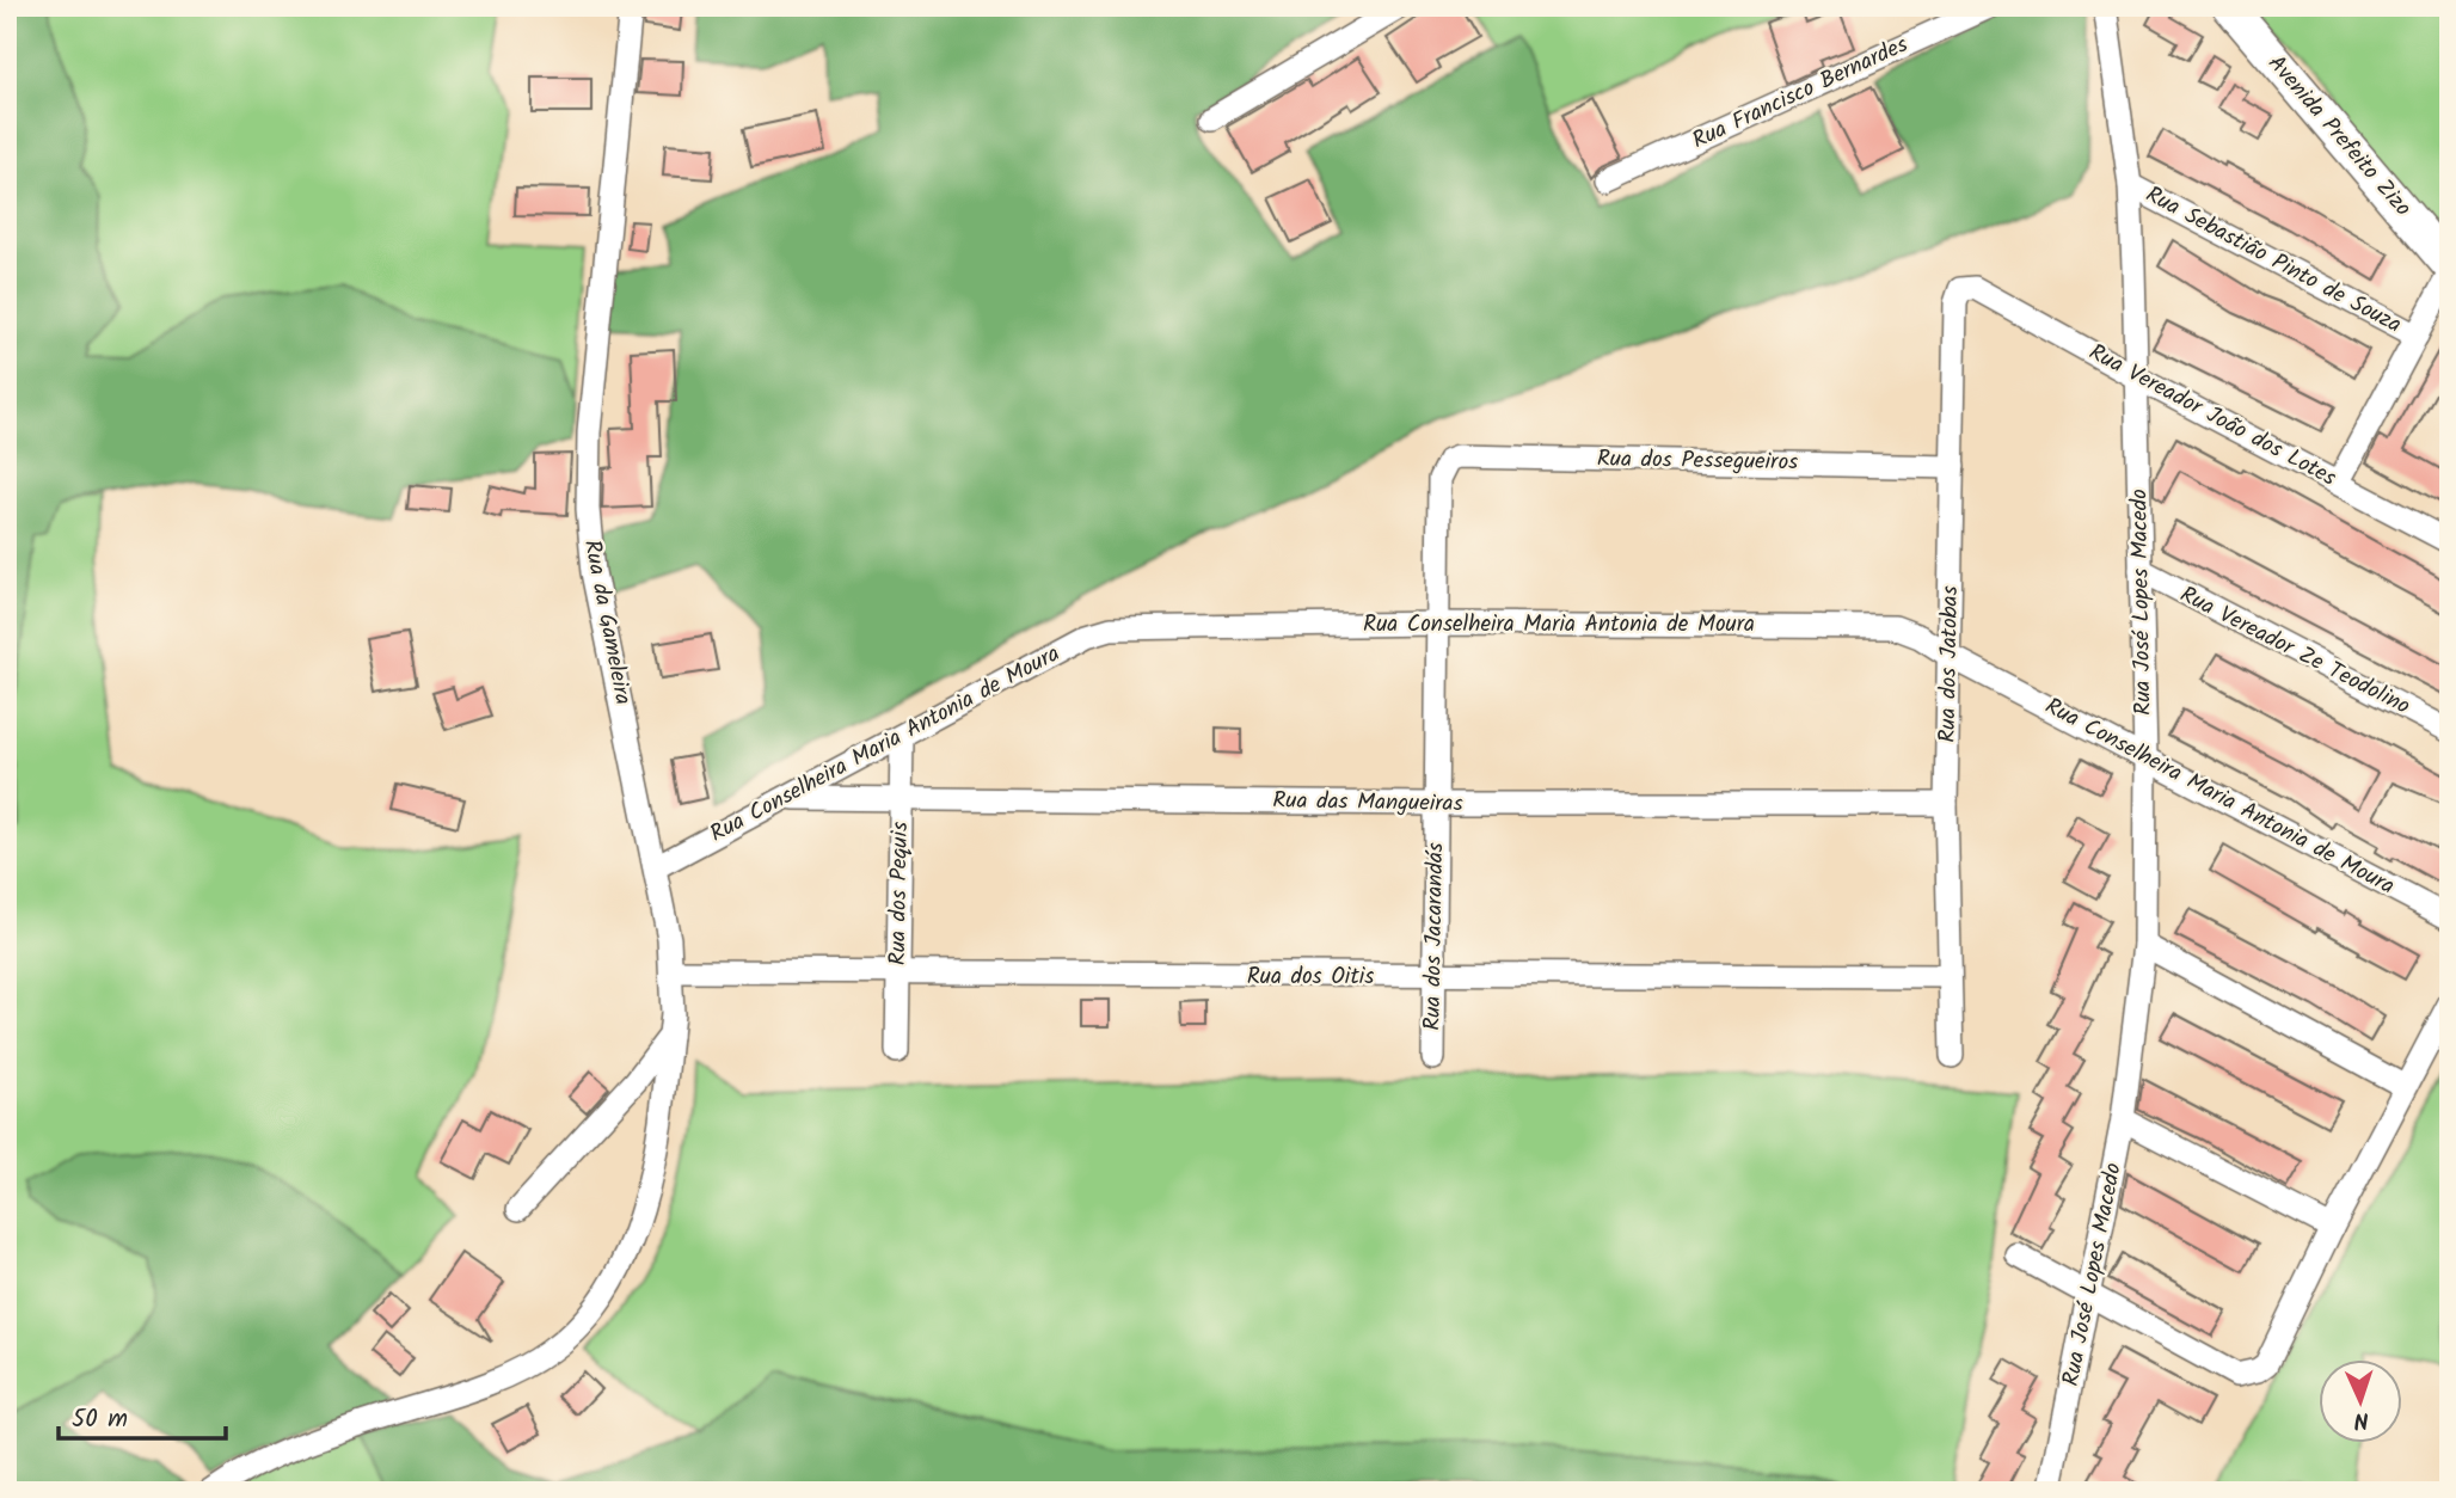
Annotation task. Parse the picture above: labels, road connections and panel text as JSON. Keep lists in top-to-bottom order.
{
  "streets": {
    "main road": ["Avenida Prefeito Zizo"],
    "street": [
      "Rua Francisco Bernardes",
      "Rua Sebastião Pinto de Souza",
      "Rua Vereador João dos Lotes",
      "Rua dos Pessegueiros",
      "Rua José Lopes Macedo",
      "Rua da Gameleira",
      "Rua Conselheira Maria Antonia de Moura",
      "Rua Vereador Ze Teodolino",
      "Rua dos Jatobas",
      "Rua das Mangueiras",
      "Rua dos Pequis",
      "Rua dos Jacarandás",
      "Rua dos Oitis"
    ]
  },
  "crossings": [
    ["Rua Sebastião Pinto de Souza", "Rua José Lopes Macedo"],
    ["Rua Vereador João dos Lotes", "Rua José Lopes Macedo"],
    ["Rua Vereador João dos Lotes", "Rua dos Jatobas"],
    ["Rua dos Pessegueiros", "Rua dos Jatobas"],
    ["Rua dos Pessegueiros", "Rua dos Jacarandás"],
    ["Rua José Lopes Macedo", "Rua Conselheira Maria Antonia de Moura"],
    ["Rua José Lopes Macedo", "Rua Vereador Ze Teodolino"],
    ["Rua da Gameleira", "Rua Conselheira Maria Antonia de Moura"],
    ["Rua da Gameleira", "Rua dos Oitis"],
    ["Rua Conselheira Maria Antonia de Moura", "Rua dos Jatobas"],
    ["Rua Conselheira Maria Antonia de Moura", "Rua das Mangueiras"],
    ["Rua Conselheira Maria Antonia de Moura", "Rua dos Pequis"],
    ["Rua Conselheira Maria Antonia de Moura", "Rua dos Jacarandás"],
    ["Rua dos Jatobas", "Rua das Mangueiras"],
    ["Rua dos Jatobas", "Rua dos Oitis"],
    ["Rua das Mangueiras", "Rua dos Pequis"],
    ["Rua das Mangueiras", "Rua dos Jacarandás"],
    ["Rua dos Pequis", "Rua dos Oitis"],
    ["Rua dos Jacarandás", "Rua dos Oitis"]
  ],
  "scale_bar": "50 m",
  "north": "bottom"
}
